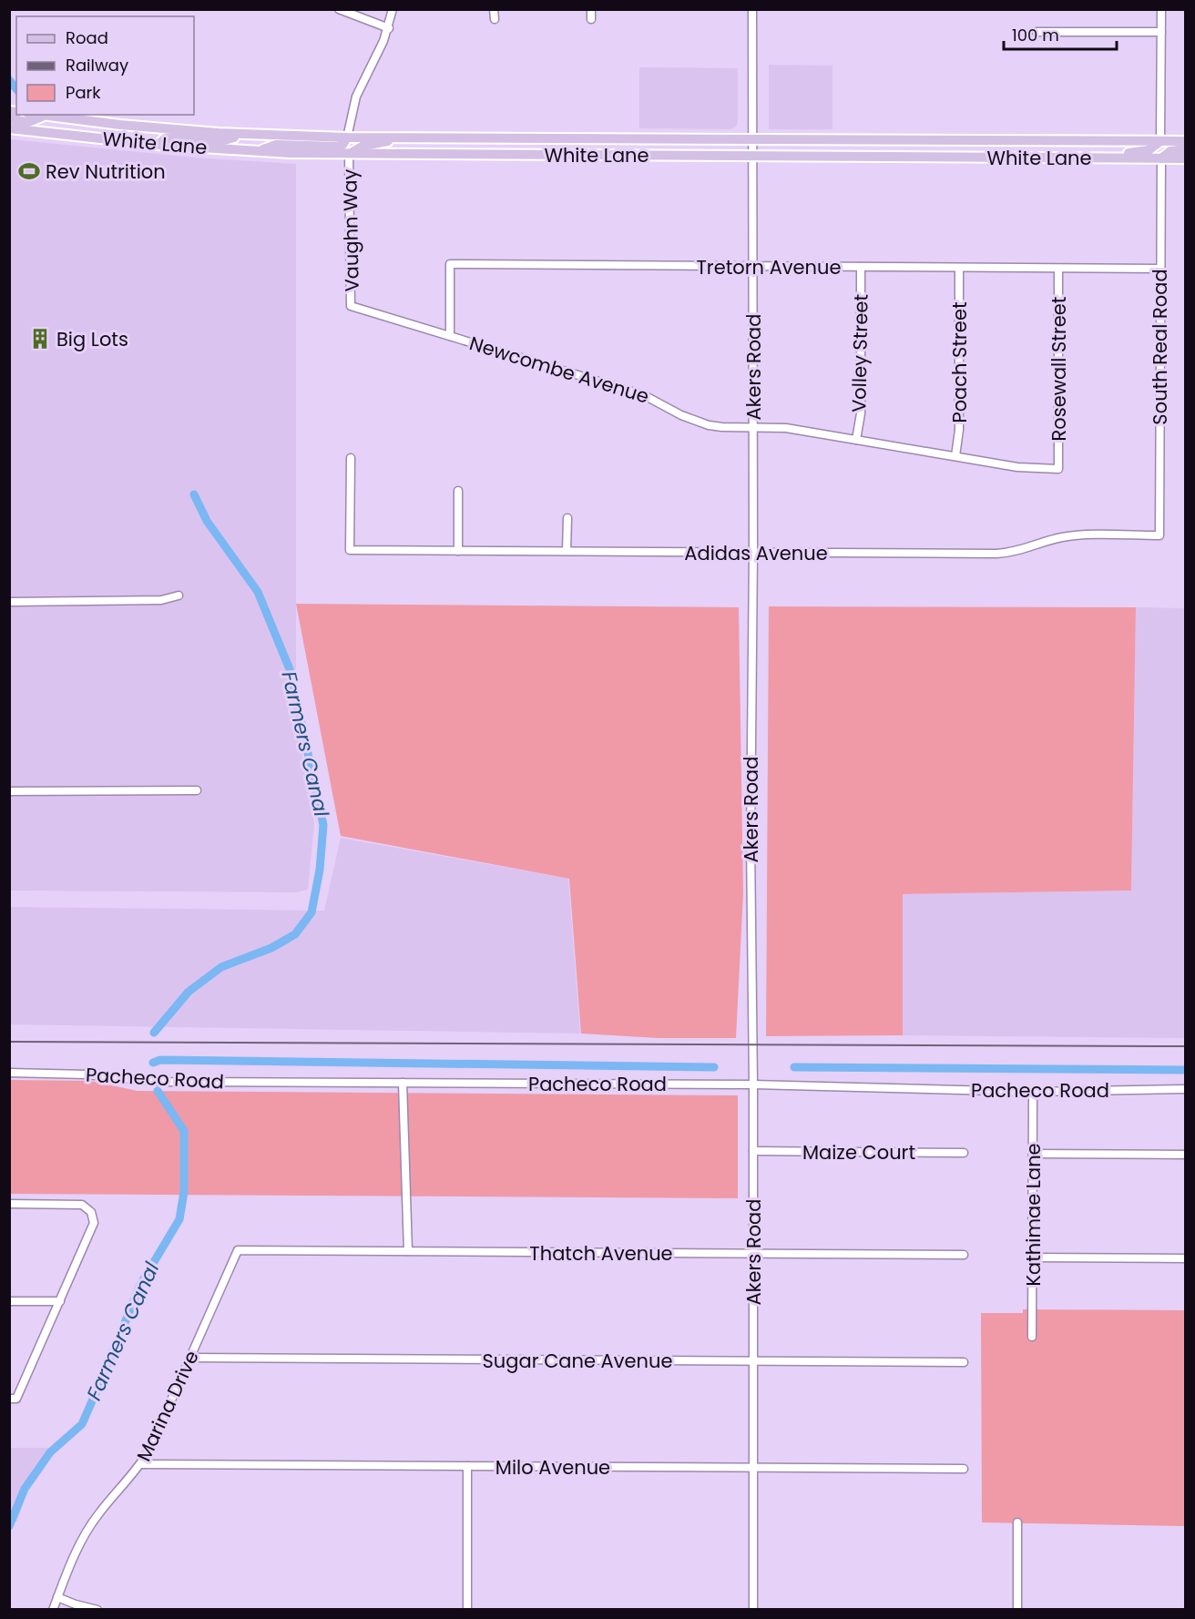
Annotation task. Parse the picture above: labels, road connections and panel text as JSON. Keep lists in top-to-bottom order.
{
  "streets": {
    "main road": ["White Lane"],
    "street": [
      "Vaughn Way",
      "Tretorn Avenue",
      "South Real Road",
      "Volley Street",
      "Poach Street",
      "Akers Road",
      "Rosewall Street",
      "Newcombe Avenue",
      "Adidas Avenue",
      "Pacheco Road",
      "Maize Court",
      "Kathimae Lane",
      "Thatch Avenue",
      "Sugar Cane Avenue",
      "Marina Drive",
      "Milo Avenue"
    ]
  },
  "crossings": [
    ["White Lane", "Vaughn Way"],
    ["White Lane", "South Real Road"],
    ["White Lane", "Akers Road"],
    ["Vaughn Way", "Newcombe Avenue"],
    ["Tretorn Avenue", "South Real Road"],
    ["Tretorn Avenue", "Volley Street"],
    ["Tretorn Avenue", "Poach Street"],
    ["Tretorn Avenue", "Akers Road"],
    ["Tretorn Avenue", "Rosewall Street"],
    ["Tretorn Avenue", "Newcombe Avenue"],
    ["South Real Road", "Adidas Avenue"],
    ["Volley Street", "Newcombe Avenue"],
    ["Poach Street", "Newcombe Avenue"],
    ["Akers Road", "Newcombe Avenue"],
    ["Akers Road", "Adidas Avenue"],
    ["Akers Road", "Pacheco Road"],
    ["Akers Road", "Maize Court"],
    ["Akers Road", "Thatch Avenue"],
    ["Akers Road", "Sugar Cane Avenue"],
    ["Akers Road", "Milo Avenue"],
    ["Rosewall Street", "Newcombe Avenue"],
    ["Pacheco Road", "Kathimae Lane"],
    ["Thatch Avenue", "Marina Drive"],
    ["Sugar Cane Avenue", "Marina Drive"],
    ["Marina Drive", "Milo Avenue"]
  ],
  "water": ["Farmers Canal"],
  "places": {
    "sports": ["Rev Nutrition"],
    "building": ["Big Lots"]
  },
  "legend": ["Road", "Railway", "Park"],
  "scale_bar": "100 m"
}
